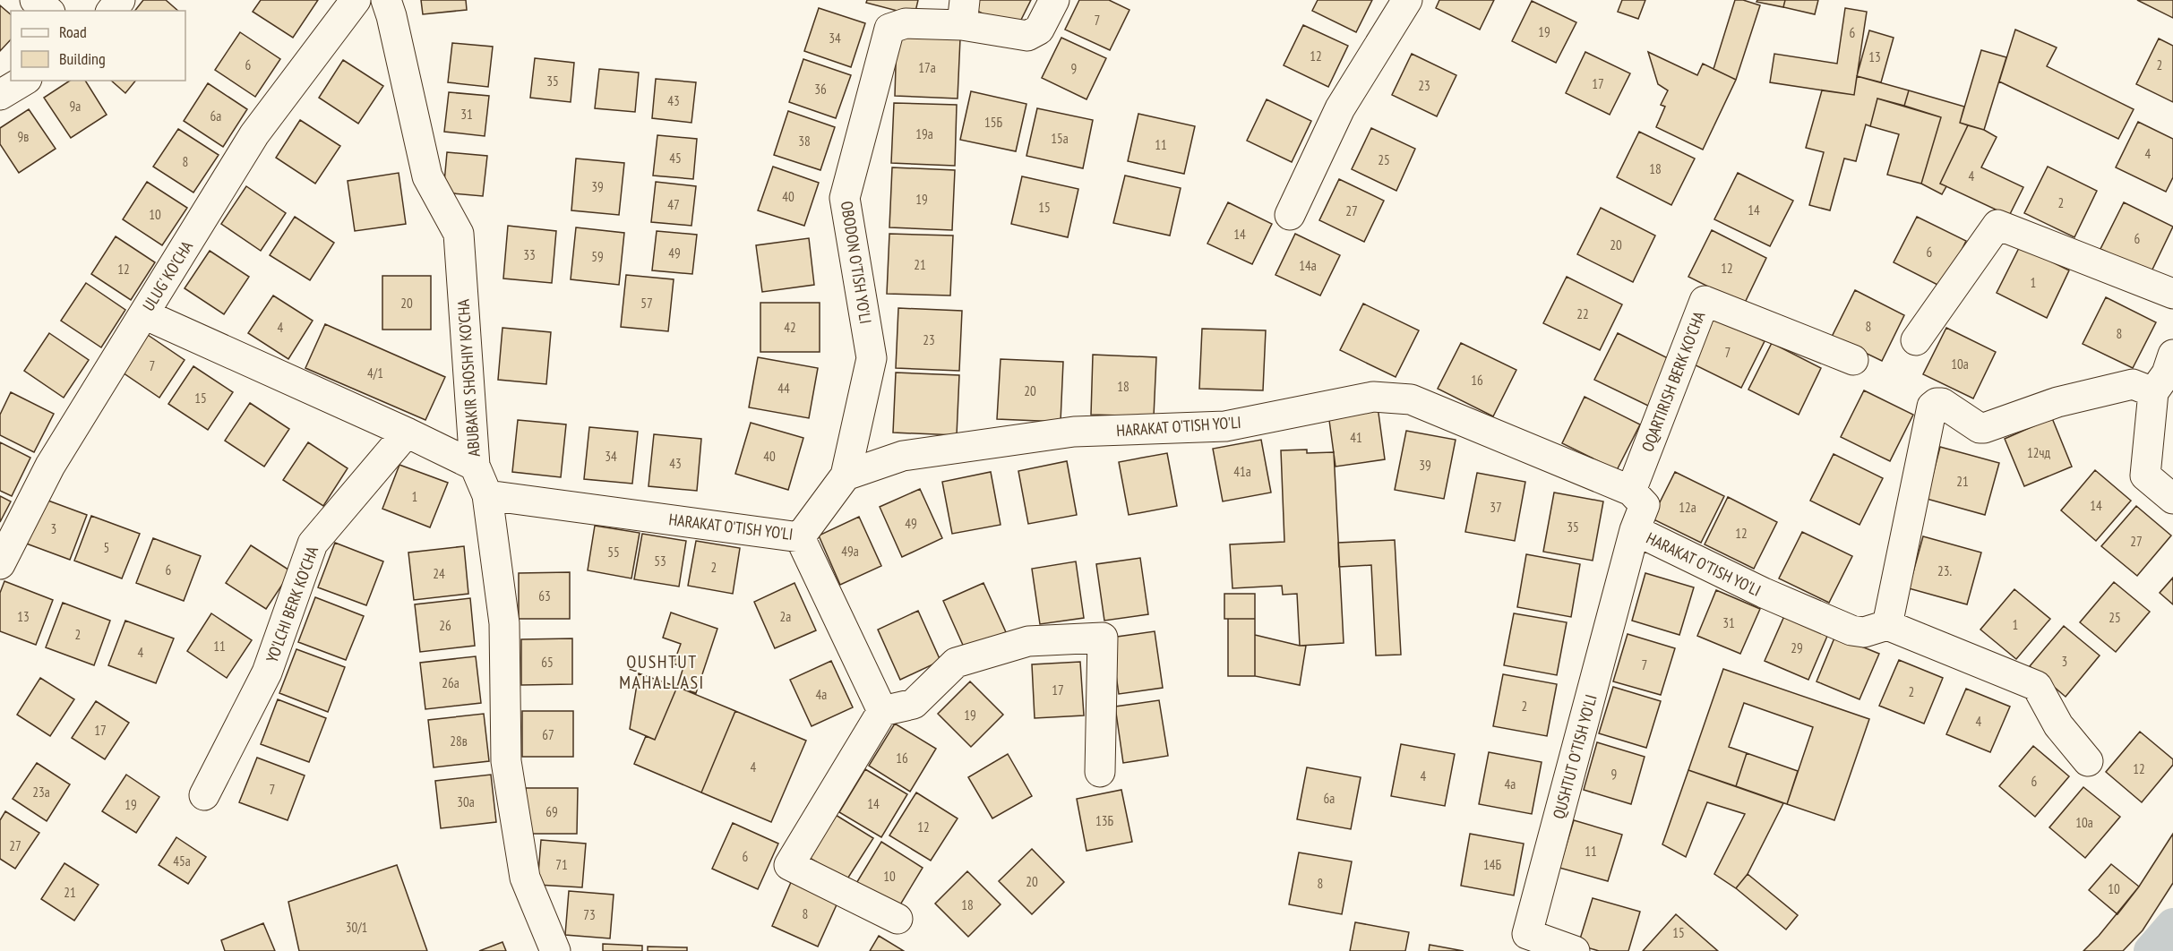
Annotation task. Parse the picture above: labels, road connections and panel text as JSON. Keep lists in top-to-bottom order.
{
  "streets": {
    "street": [
      "OBODON O'TISH YO'LI",
      "ULUG' KO'CHA",
      "ABUBAKIR SHOSHIY KO'CHA",
      "OQARTIRISH BERK KO'CHA",
      "HARAKAT O'TISH YO'LI",
      "YO'LCHI BERK KO'CHA",
      "QUSHTUT O'TISH YO'LI"
    ]
  },
  "crossings": [
    ["OBODON O'TISH YO'LI", "HARAKAT O'TISH YO'LI"],
    ["ABUBAKIR SHOSHIY KO'CHA", "HARAKAT O'TISH YO'LI"],
    ["OQARTIRISH BERK KO'CHA", "HARAKAT O'TISH YO'LI"],
    ["HARAKAT O'TISH YO'LI", "QUSHTUT O'TISH YO'LI"]
  ],
  "districts": ["QUSHTUT MAHALLASI"],
  "house_numbers": [
    "7",
    "19",
    "6",
    "34",
    "12",
    "13",
    "6",
    "2",
    "17a",
    "9",
    "35",
    "17",
    "23",
    "36",
    "43",
    "9a",
    "31",
    "6a",
    "15Б",
    "19a",
    "9в",
    "15a",
    "38",
    "11",
    "4",
    "45",
    "25",
    "8",
    "18",
    "4",
    "39",
    "40",
    "19",
    "2",
    "47",
    "15",
    "14",
    "27",
    "10",
    "14",
    "6",
    "20",
    "6",
    "49",
    "33",
    "59",
    "21",
    "14a",
    "12",
    "12",
    "1",
    "20",
    "57",
    "22",
    "8",
    "4",
    "42",
    "8",
    "23",
    "7",
    "10a",
    "7",
    "4/1",
    "16",
    "18",
    "44",
    "20",
    "15",
    "41",
    "12чд",
    "34",
    "40",
    "43",
    "39",
    "41a",
    "21",
    "1",
    "14",
    "37",
    "12a",
    "49",
    "35",
    "3",
    "12",
    "27",
    "5",
    "49а",
    "55",
    "53",
    "2",
    "6",
    "23.",
    "24",
    "63",
    "13",
    "2а",
    "25",
    "31",
    "1",
    "26",
    "2",
    "11",
    "29",
    "4",
    "3",
    "65",
    "7",
    "26a",
    "17",
    "2",
    "4а",
    "2",
    "19",
    "4",
    "17",
    "67",
    "28в",
    "16",
    "4",
    "12",
    "9",
    "4",
    "6",
    "4a",
    "7",
    "23a",
    "6a",
    "30a",
    "14",
    "19",
    "69",
    "13Б",
    "10a",
    "12",
    "27",
    "11",
    "6",
    "45a",
    "71",
    "14Б",
    "10",
    "20",
    "8",
    "10",
    "21",
    "18",
    "8",
    "73",
    "30/1",
    "15"
  ],
  "legend": ["Road", "Building"]
}
